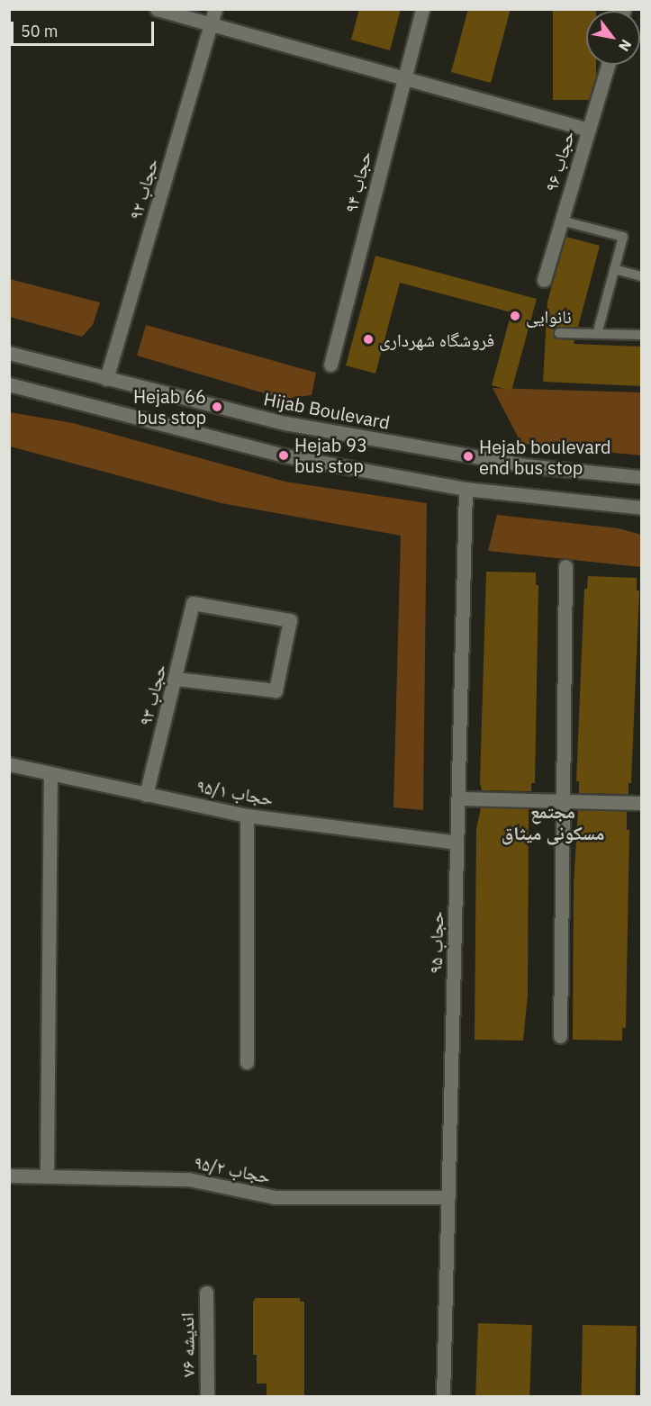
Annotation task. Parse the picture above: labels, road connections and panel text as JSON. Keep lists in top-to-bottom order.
{
  "streets": {
    "street": [
      "حجاب ۹۶",
      "حجاب ۹۴",
      "حجاب ۹۲",
      "Hijab Boulevard",
      "حجاب ۹۳",
      "حجاب ۹۵/۱",
      "حجاب ۹۵",
      "حجاب ۹۵/۲",
      "اندیشه ۷۶"
    ]
  },
  "crossings": [
    ["حجاب ۹۲", "Hijab Boulevard"],
    ["حجاب ۹۳", "حجاب ۹۵/۱"],
    ["حجاب ۹۵/۱", "حجاب ۹۵"],
    ["حجاب ۹۵", "حجاب ۹۵/۲"]
  ],
  "districts": ["مجتمع مسکونی میثاق"],
  "places": [
    "نانوایی",
    "فروشگاه شهرداری",
    "Hejab 66 bus stop",
    "Hejab 93 bus stop",
    "Hejab boulevard end bus stop"
  ],
  "scale_bar": "50 m",
  "north": "bottom right"
}
